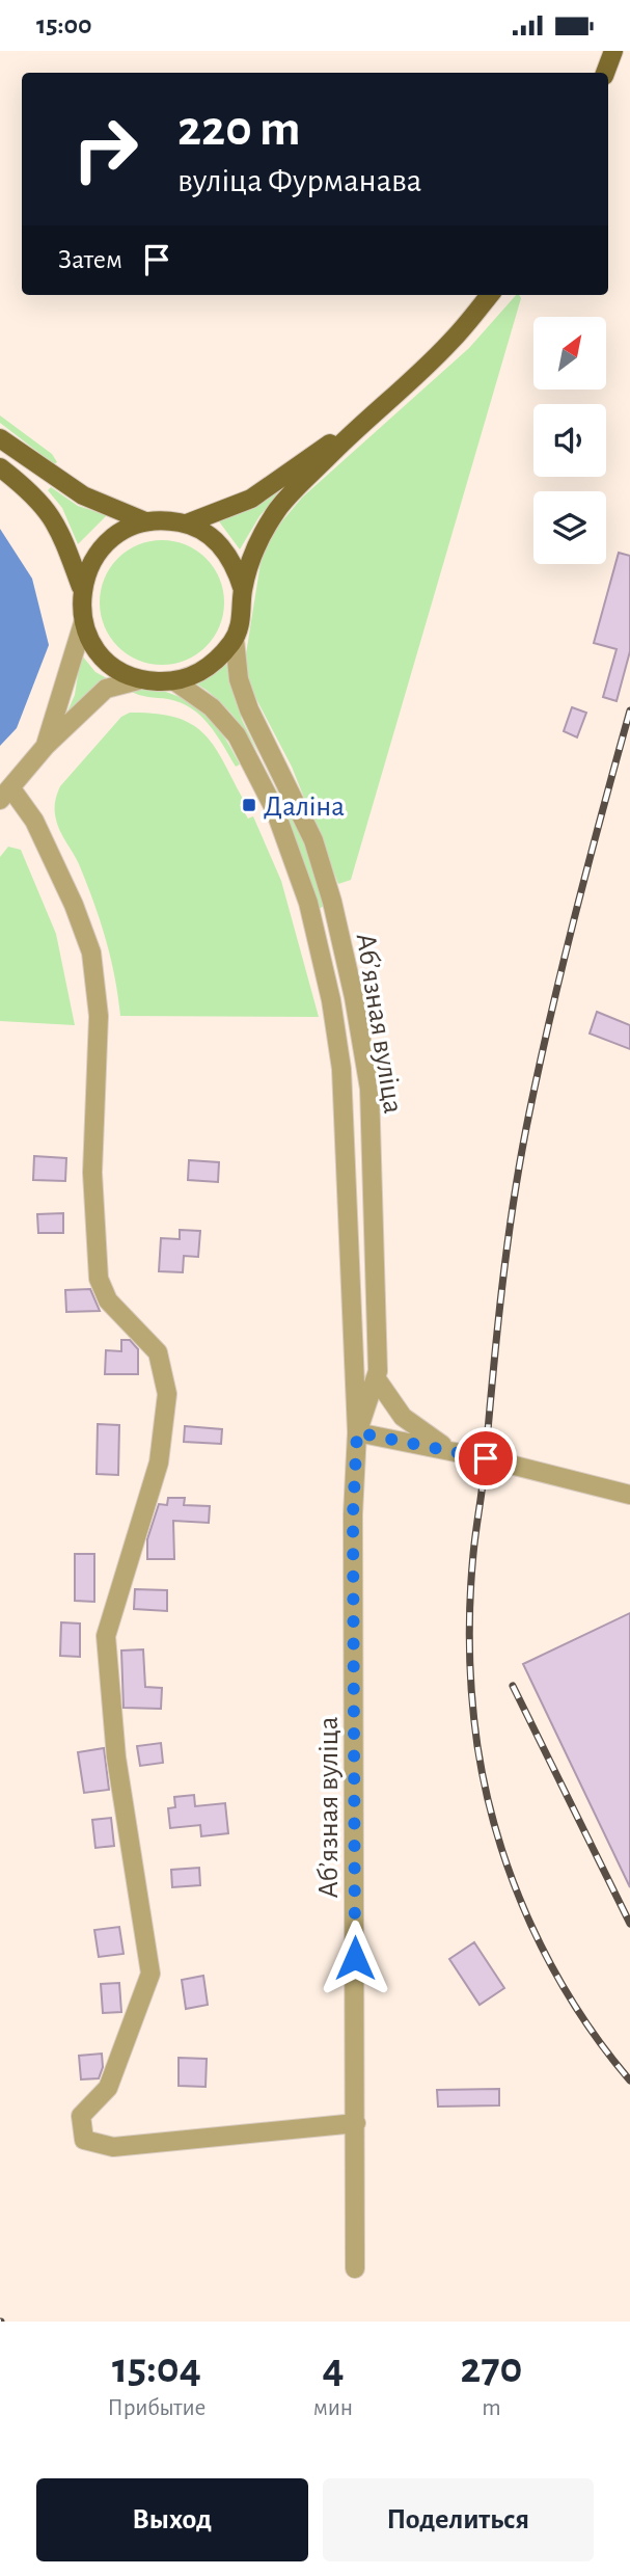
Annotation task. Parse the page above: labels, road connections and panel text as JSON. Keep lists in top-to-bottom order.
{
  "streets": {
    "main road": ["Абʼязная вуліца"]
  },
  "places": {
    "transit": ["Даліна"]
  },
  "north": "top right",
  "page": {
    "status": "15:00",
    "turn": ["220 m", "вуліца Фурманава"],
    "then": "Затем",
    "eta": [
      "15:04",
      "Прибытие",
      "4",
      "мин",
      "270",
      "m"
    ],
    "buttons": ["Выход", "Поделиться"]
  }
}
